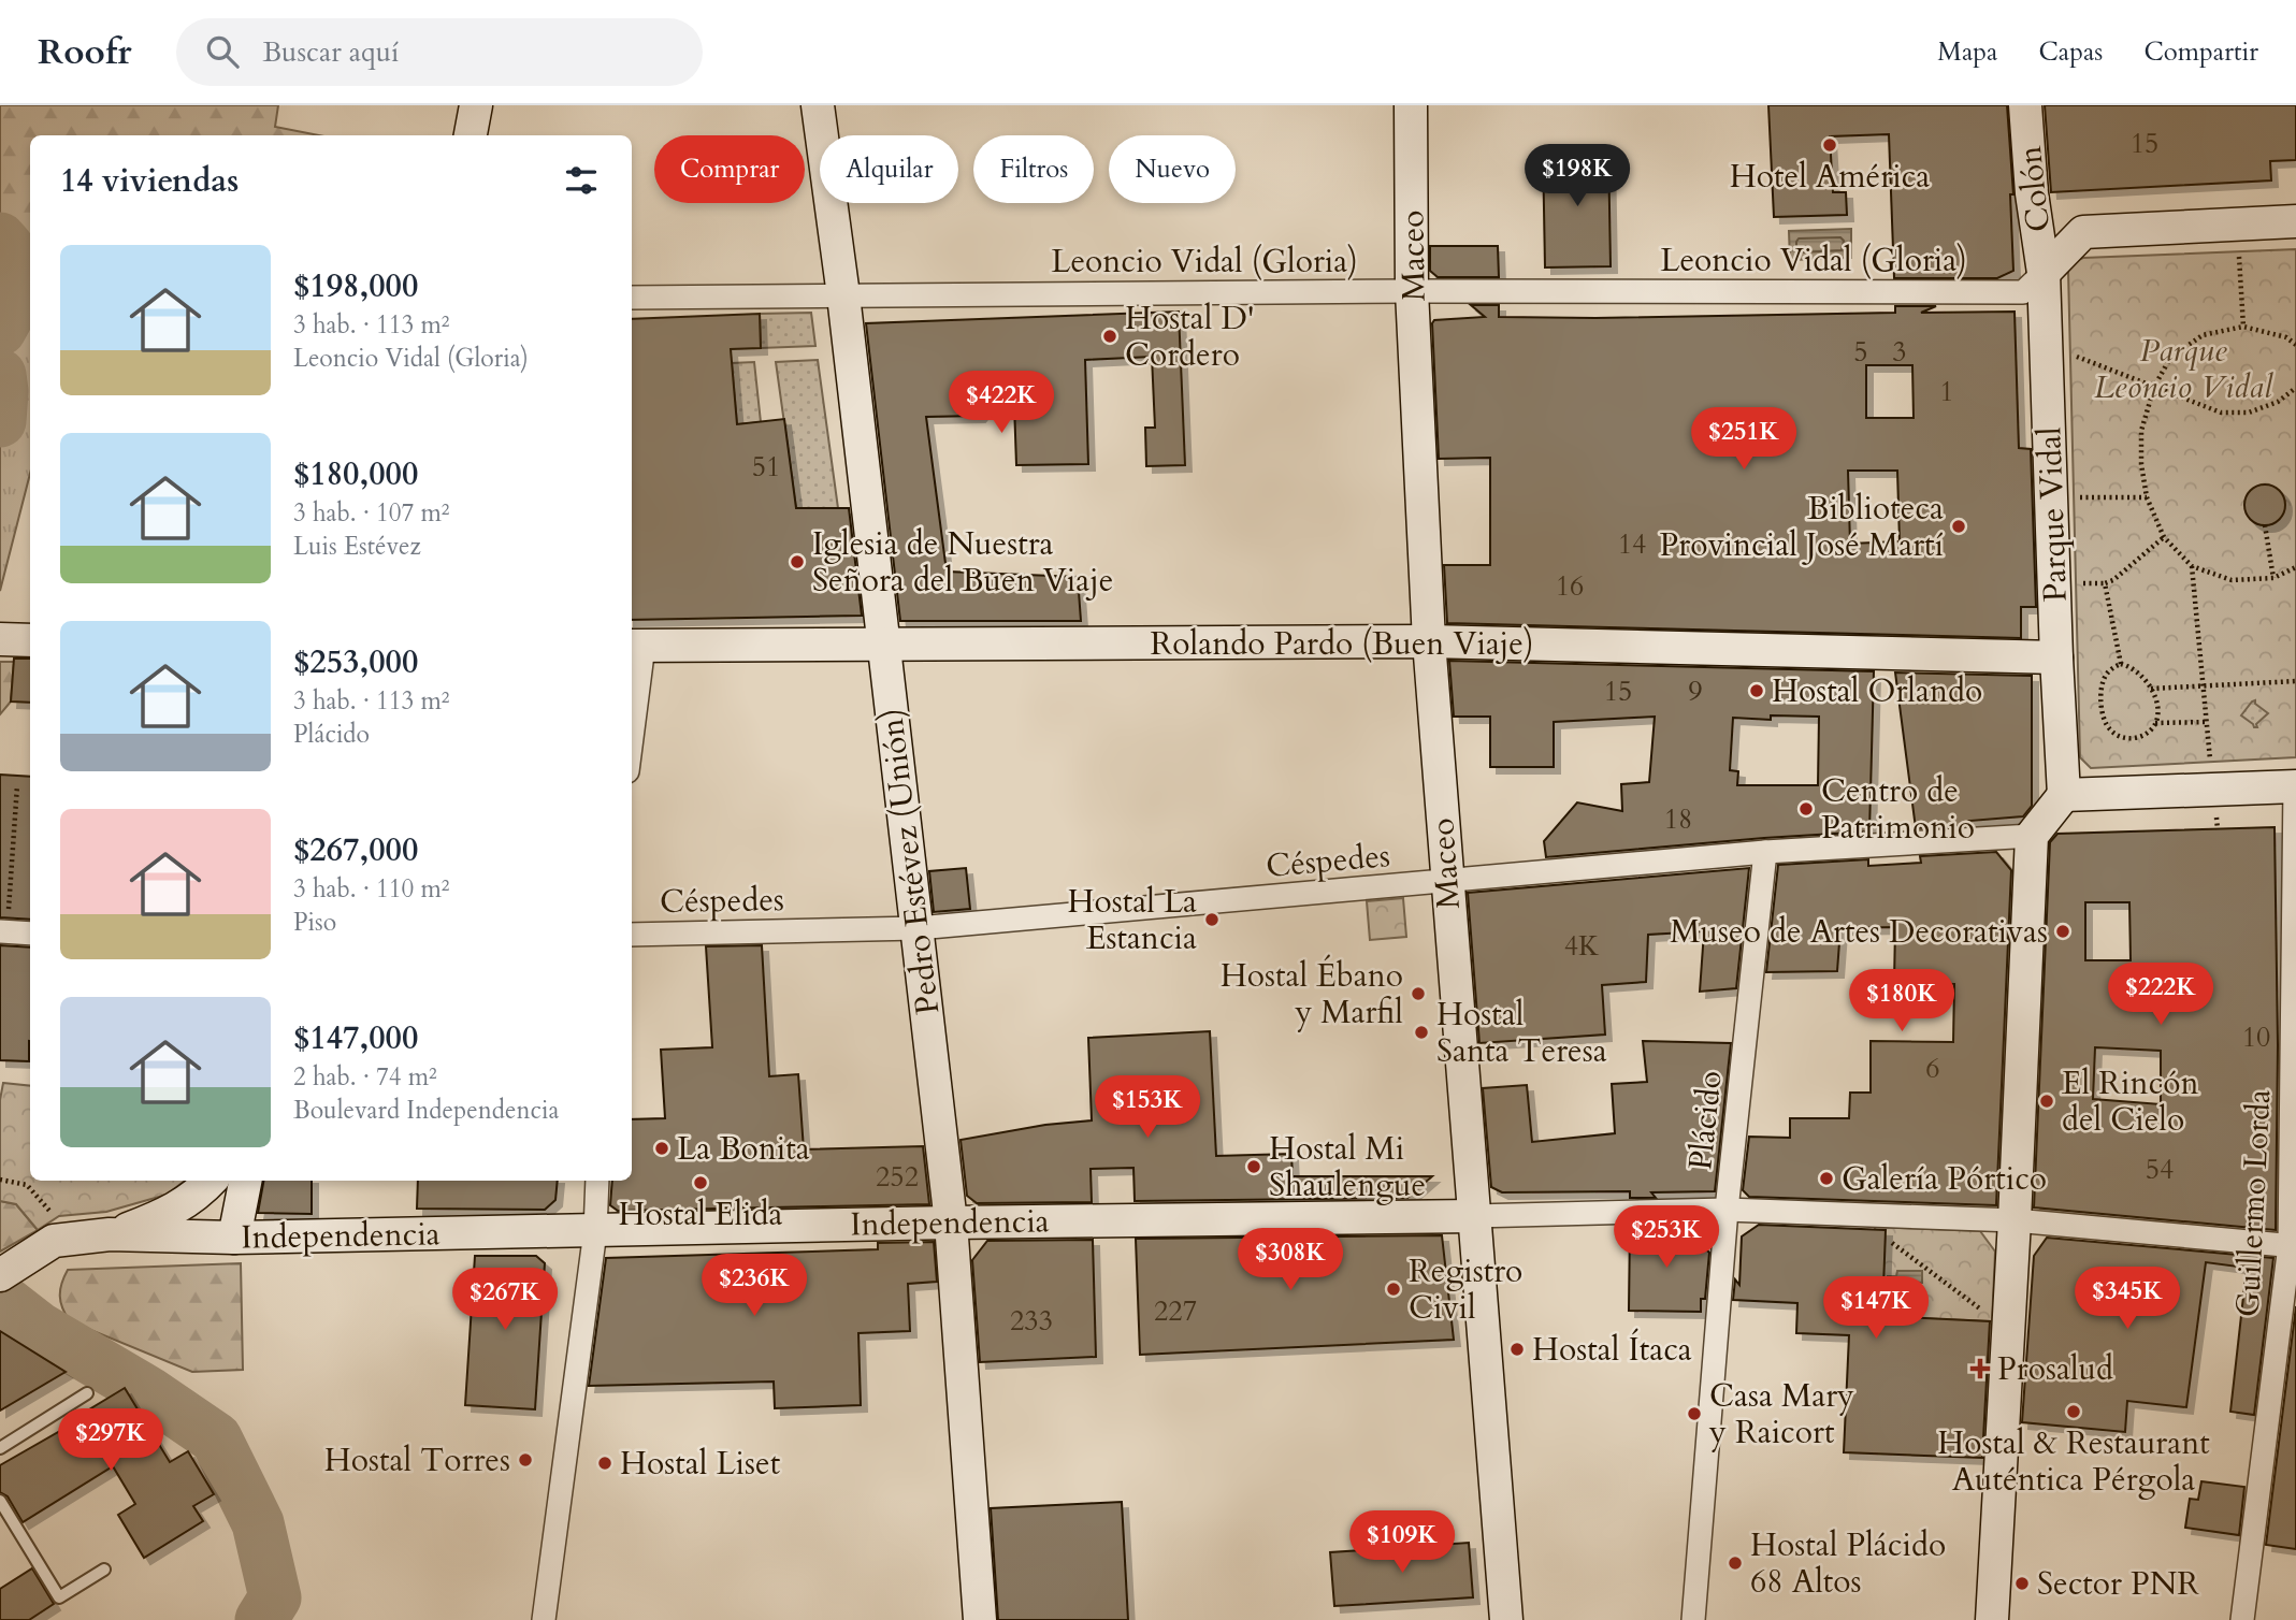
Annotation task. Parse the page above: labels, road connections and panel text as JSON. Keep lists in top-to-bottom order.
{
  "streets": {
    "main road": [
      "Colón",
      "Maceo",
      "Parque Vidal",
      "Rolando Pardo (Buen Viaje)",
      "Pedro Estévez (Unión)",
      "Independencia"
    ],
    "street": [
      "Leoncio Vidal (Gloria)",
      "Céspedes",
      "Plácido",
      "Guillermo Lorda"
    ]
  },
  "crossings": [
    ["Colón", "Leoncio Vidal (Gloria)"],
    ["Colón", "Parque Vidal"],
    ["Maceo", "Leoncio Vidal (Gloria)"],
    ["Maceo", "Rolando Pardo (Buen Viaje)"],
    ["Maceo", "Céspedes"],
    ["Maceo", "Independencia"],
    ["Leoncio Vidal (Gloria)", "Parque Vidal"],
    ["Leoncio Vidal (Gloria)", "Pedro Estévez (Unión)"],
    ["Parque Vidal", "Rolando Pardo (Buen Viaje)"],
    ["Rolando Pardo (Buen Viaje)", "Pedro Estévez (Unión)"],
    ["Céspedes", "Pedro Estévez (Unión)"],
    ["Céspedes", "Plácido"],
    ["Pedro Estévez (Unión)", "Independencia"]
  ],
  "parks": ["Parque Leoncio Vidal"],
  "places": {
    "other": [
      "Hotel América",
      "Hostal D' Cordero",
      "Biblioteca Provincial José Martí",
      "Iglesia de Nuestra Señora del Buen Viaje",
      "Hostal Orlando",
      "Centro de Patrimonio",
      "Hostal La Estancia",
      "Museo de Artes Decorativas",
      "Hostal Ébano y Marfil",
      "Hostal Santa Teresa",
      "El Rincón del Cielo",
      "La Bonita",
      "Hostal Mi Shaulengue",
      "Galería Pórtico",
      "Hostal Elida",
      "Registro Civil",
      "Hostal Ítaca",
      "Hostal & Restaurant Auténtica Pérgola",
      "Casa Mary y Raicort",
      "Hostal Torres",
      "Hostal Liset",
      "Hostal Plácido 68 Altos",
      "Sector PNR"
    ],
    "health": ["Prosalud"]
  },
  "house_numbers": [
    "15",
    "5",
    "3",
    "1",
    "51",
    "14",
    "16",
    "15",
    "9",
    "18",
    "4K",
    "10",
    "6",
    "54",
    "252",
    "227",
    "233"
  ],
  "page": {
    "header": "Roofr",
    "search": "Buscar aquí",
    "nav": ["Mapa", "Capas", "Compartir"],
    "chip": [
      "Comprar",
      "Alquilar",
      "Filtros",
      "Nuevo"
    ],
    "heading": "14 viviendas",
    "price": [
      "$198K",
      "$422K",
      "$251K",
      "$222K",
      "$180K",
      "$153K",
      "$253K",
      "$308K",
      "$236K",
      "$345K",
      "$267K",
      "$147K",
      "$297K",
      "$109K"
    ],
    "list": [
      {
        "name": "$198,000",
        "note": "3 hab. · 113 m² · Leoncio Vidal (Gloria)"
      },
      {
        "name": "$180,000",
        "note": "3 hab. · 107 m² · Luis Estévez"
      },
      {
        "name": "$253,000",
        "note": "3 hab. · 113 m² · Plácido"
      },
      {
        "name": "$267,000",
        "note": "3 hab. · 110 m² · Piso"
      },
      {
        "name": "$147,000",
        "note": "2 hab. · 74 m² · Boulevard Independencia"
      }
    ]
  }
}
